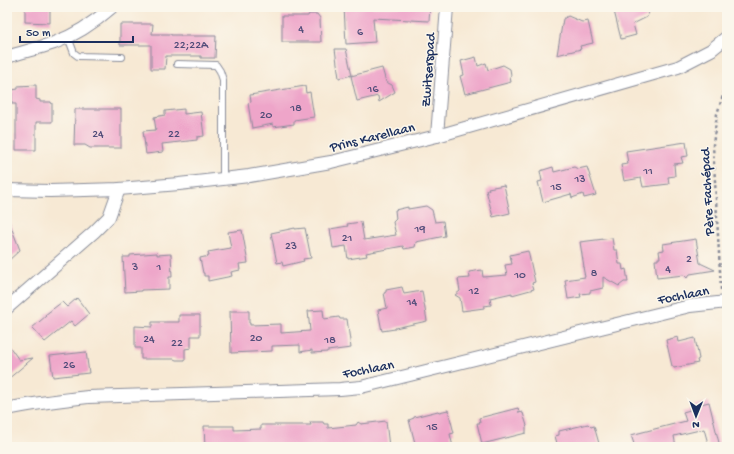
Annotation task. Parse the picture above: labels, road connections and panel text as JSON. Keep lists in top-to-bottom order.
{
  "streets": {
    "street": ["Zwitserspad", "Prins Karellaan", "Fochlaan"],
    "path": ["Père Fachépad"]
  },
  "crossings": [
    ["Zwitserspad", "Prins Karellaan"],
    ["Père Fachépad", "Fochlaan"]
  ],
  "house_numbers": [
    "4",
    "6",
    "22;22A",
    "16",
    "18",
    "20",
    "24",
    "22",
    "11",
    "13",
    "15",
    "19",
    "21",
    "23",
    "2",
    "3",
    "1",
    "4",
    "8",
    "10",
    "12",
    "14",
    "20",
    "24",
    "18",
    "22",
    "26",
    "15"
  ],
  "scale_bar": "50 m",
  "north": "bottom"
}
